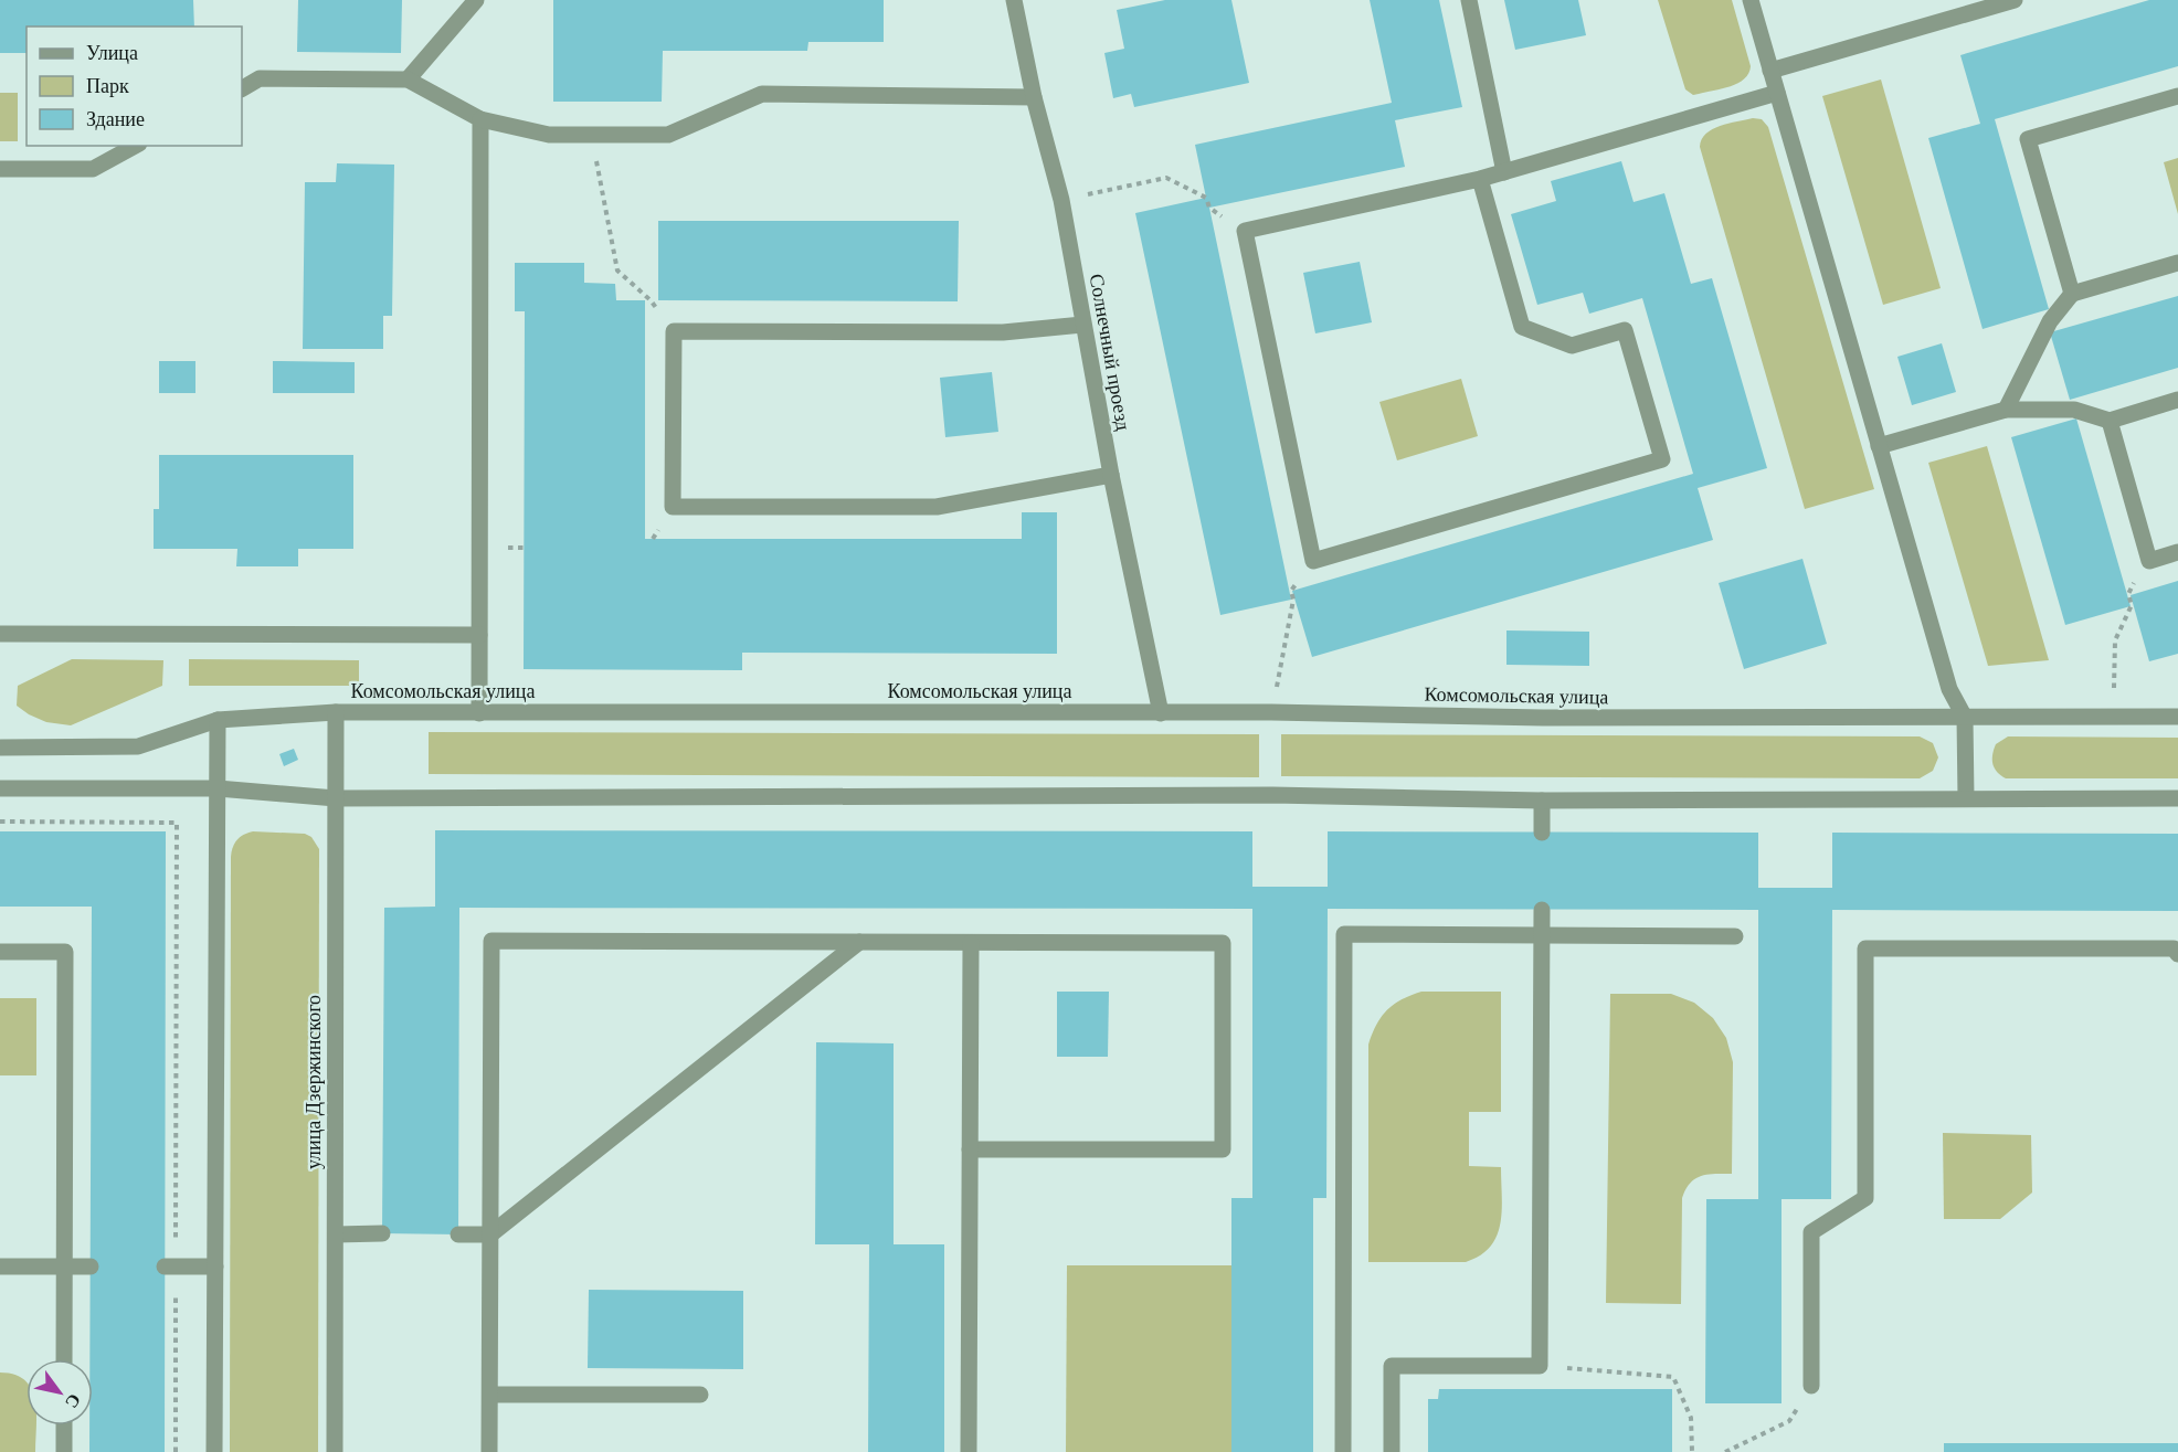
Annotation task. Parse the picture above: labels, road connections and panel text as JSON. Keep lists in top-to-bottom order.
{
  "streets": {
    "street": ["Солнечный проезд", "Комсомольская улица", "улица Дзержинского"]
  },
  "crossings": [
    ["Солнечный проезд", "Комсомольская улица"],
    ["Комсомольская улица", "улица Дзержинского"]
  ],
  "legend": ["Улица", "Парк", "Здание"],
  "north": "bottom right"
}
